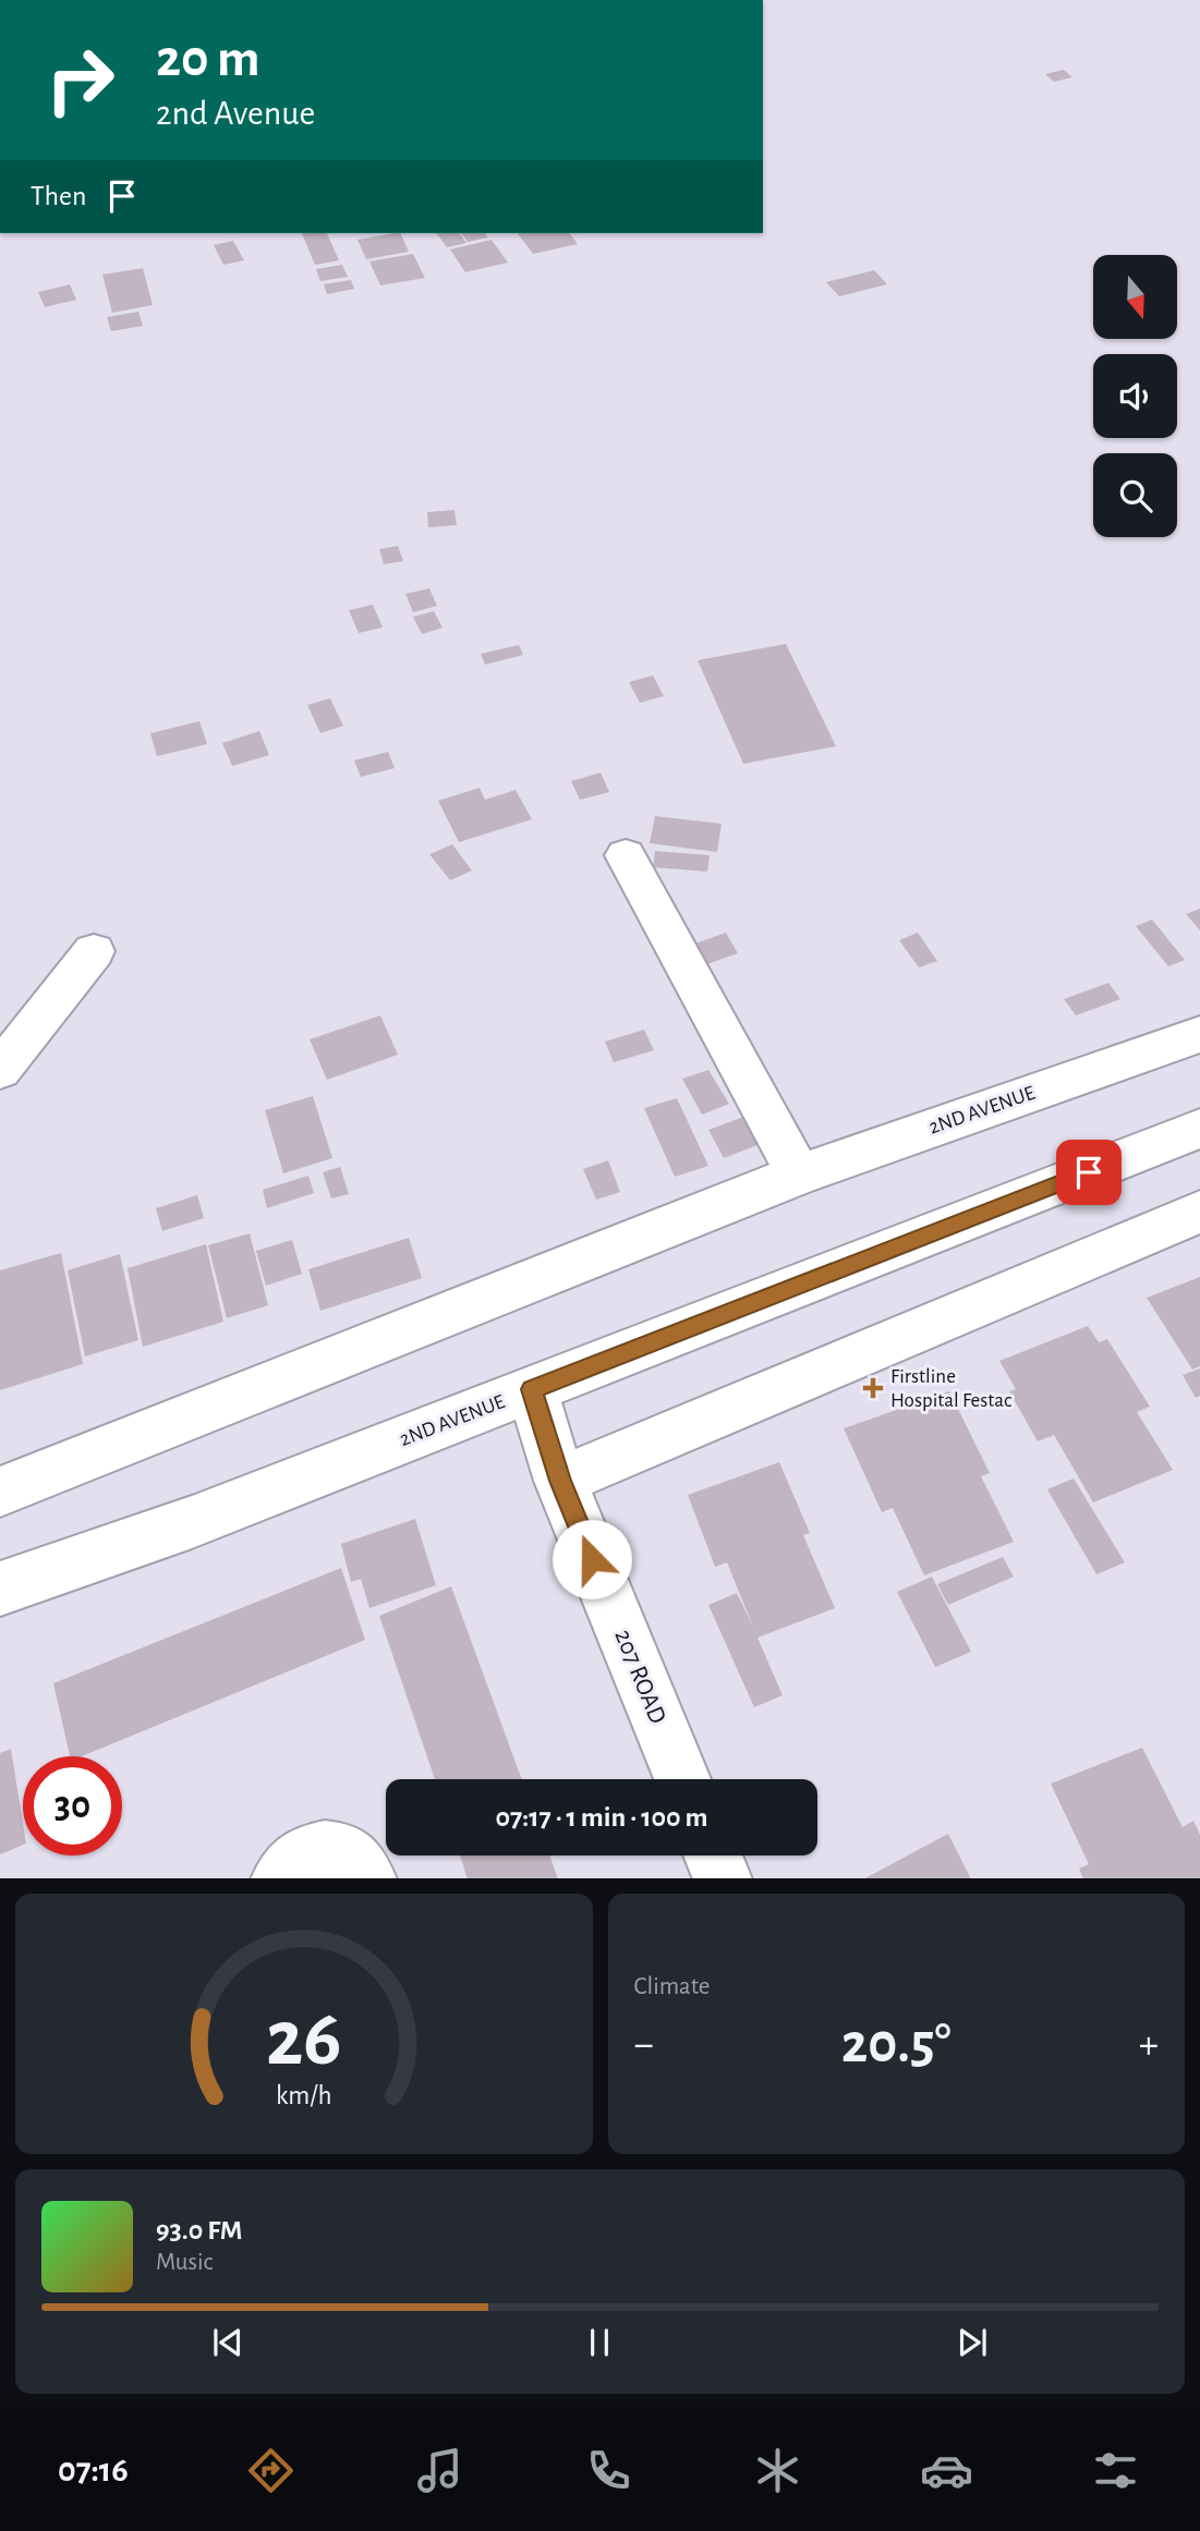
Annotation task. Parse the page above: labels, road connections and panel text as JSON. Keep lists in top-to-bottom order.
{
  "streets": {
    "street": ["2ND AVENUE", "207 ROAD"]
  },
  "crossings": [
    ["2ND AVENUE", "207 ROAD"]
  ],
  "places": {
    "health": ["Firstline Hospital Festac"]
  },
  "north": "bottom",
  "page": {
    "turn": ["20 m", "2nd Avenue"],
    "then": "Then",
    "limit": "30",
    "trip": "07:17 · 1 min · 100 m",
    "tile": "Climate",
    "heat": ["−", "20.5°", "+"],
    "song": ["93.0 FM", "Music"],
    "tabs": "07:16",
    "gauge": ["26", "km/h"]
  }
}
